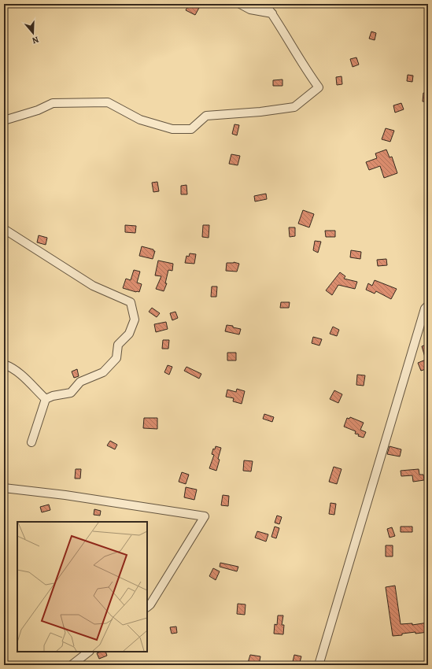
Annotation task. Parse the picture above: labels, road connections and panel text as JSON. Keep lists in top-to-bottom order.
{
  "north": "bottom"
}
